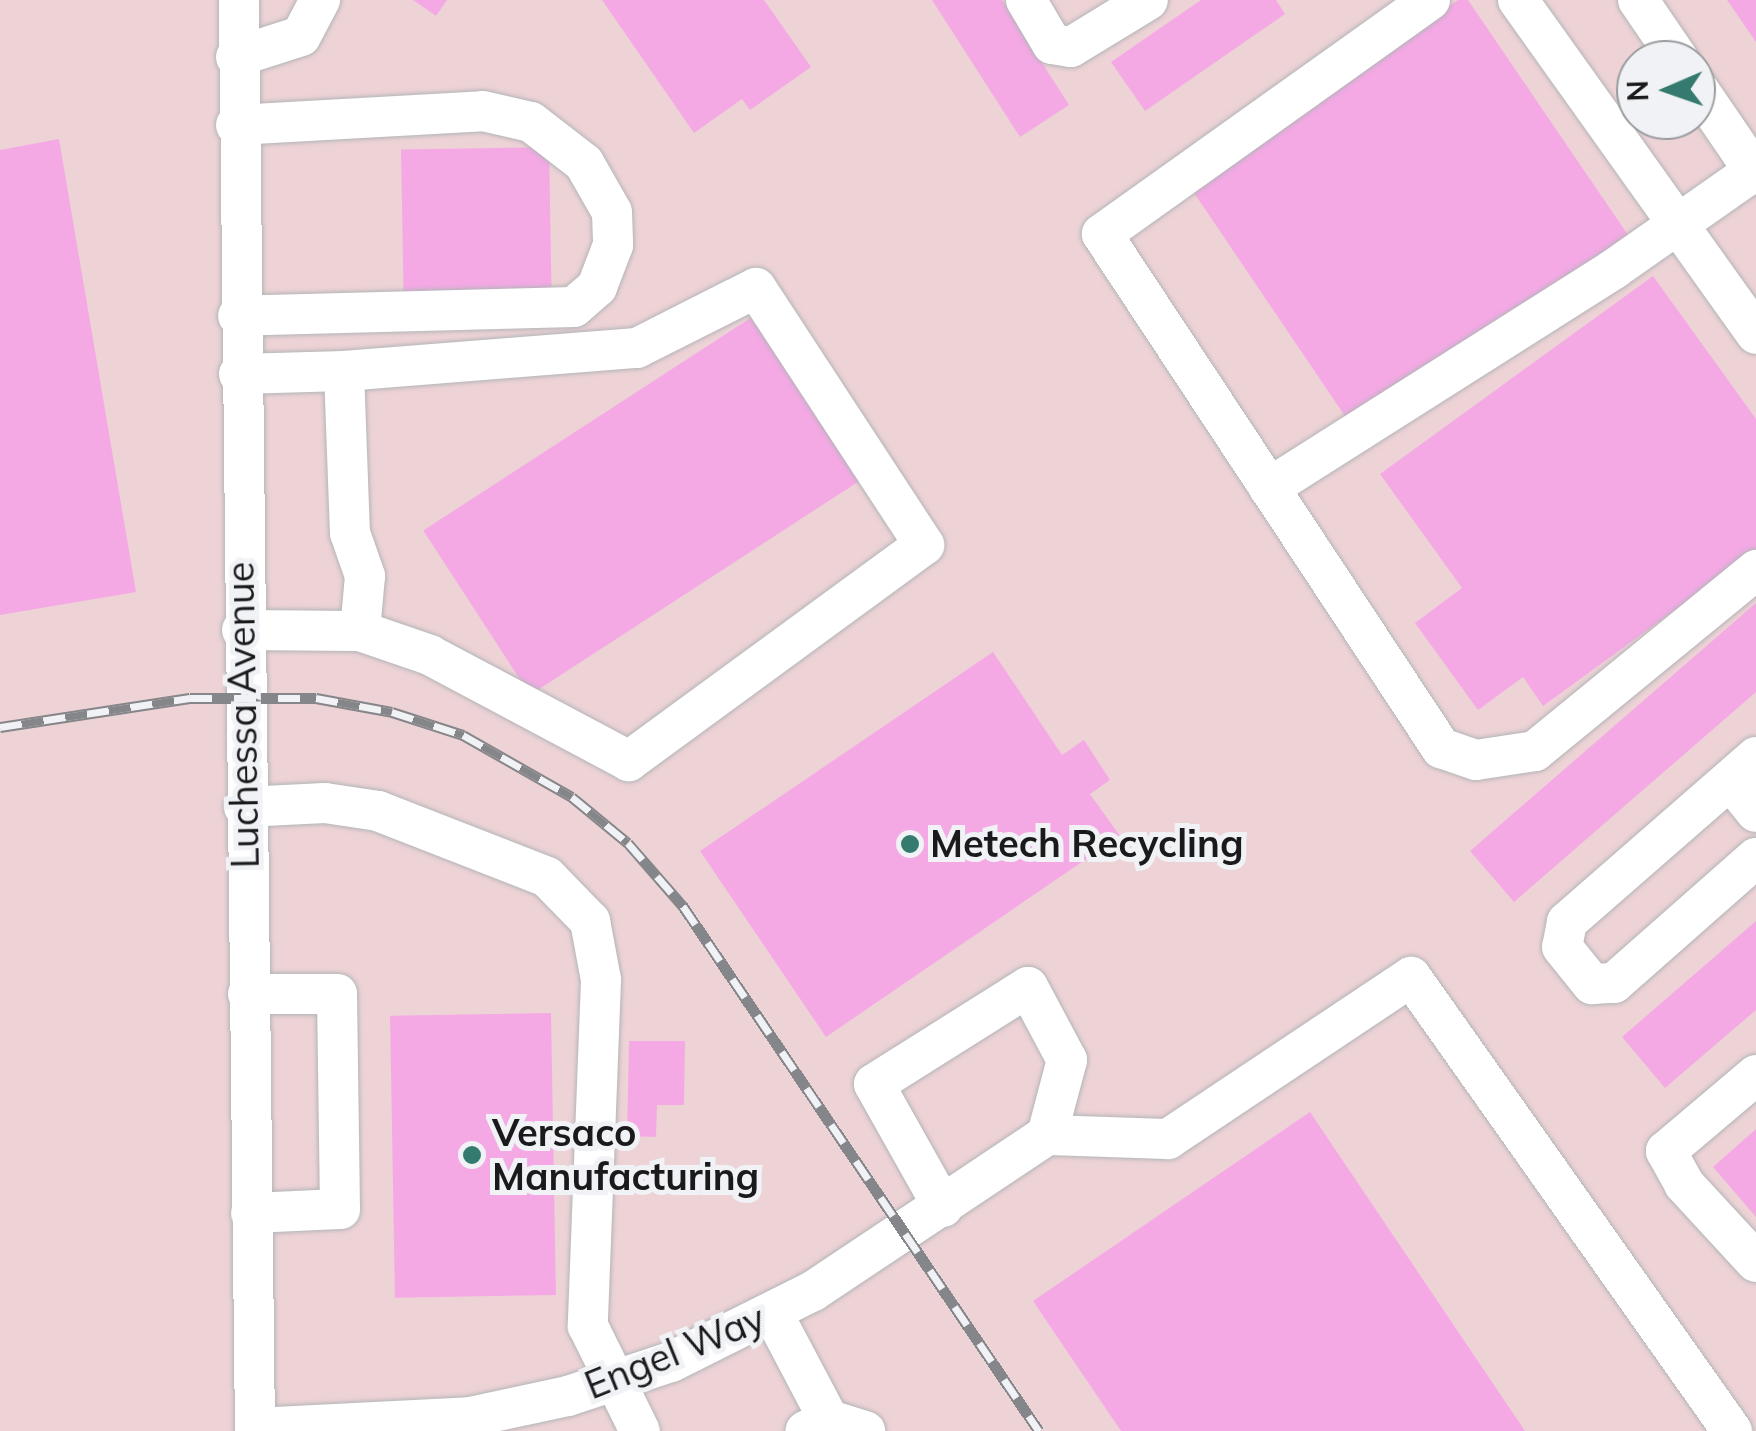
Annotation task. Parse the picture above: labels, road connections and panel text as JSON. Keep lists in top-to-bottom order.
{
  "streets": {
    "street": ["Luchessa Avenue", "Engel Way"]
  },
  "crossings": [
    ["Luchessa Avenue", "Engel Way"]
  ],
  "places": ["Metech Recycling", "Versaco Manufacturing"],
  "north": "left"
}
